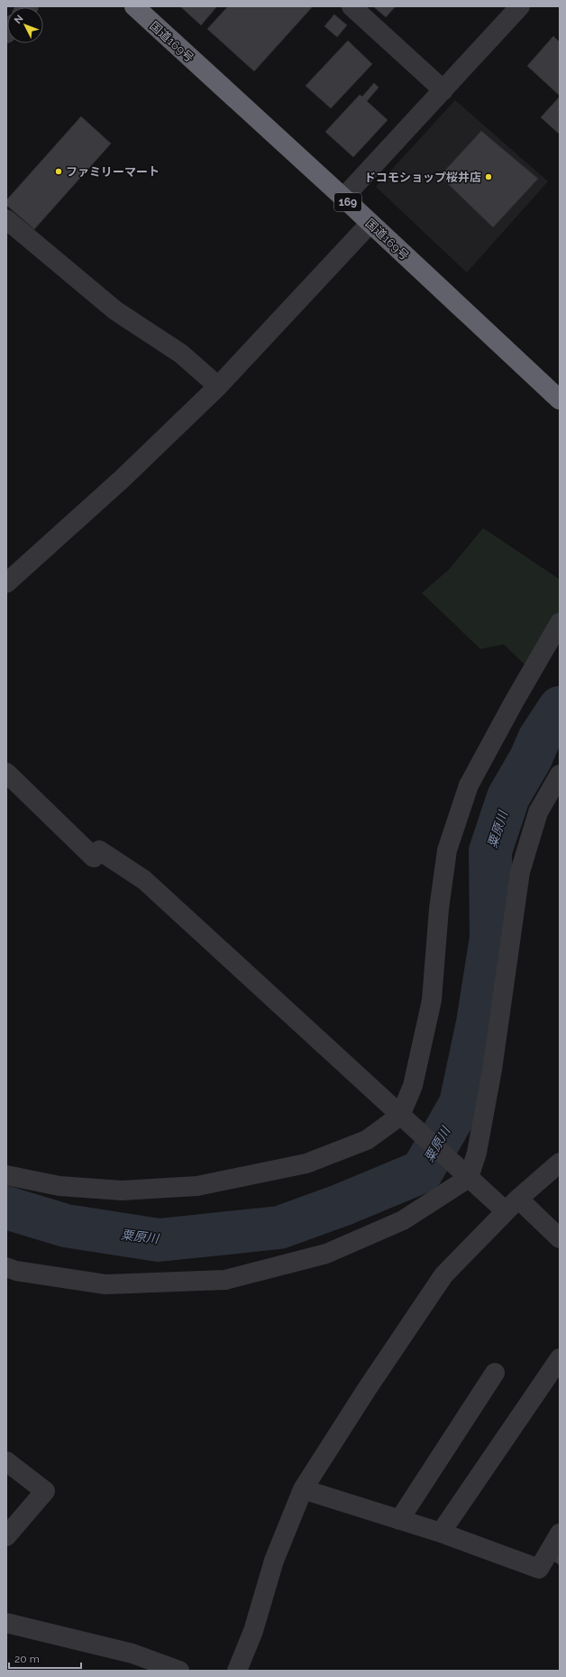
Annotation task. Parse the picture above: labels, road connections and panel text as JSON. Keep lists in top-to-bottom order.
{
  "streets": {
    "highway": ["国道169号", "169"]
  },
  "water": ["粟原川"],
  "places": ["ファミリーマート", "ドコモショップ桜井店"],
  "scale_bar": "20 m",
  "north": "top left"
}
